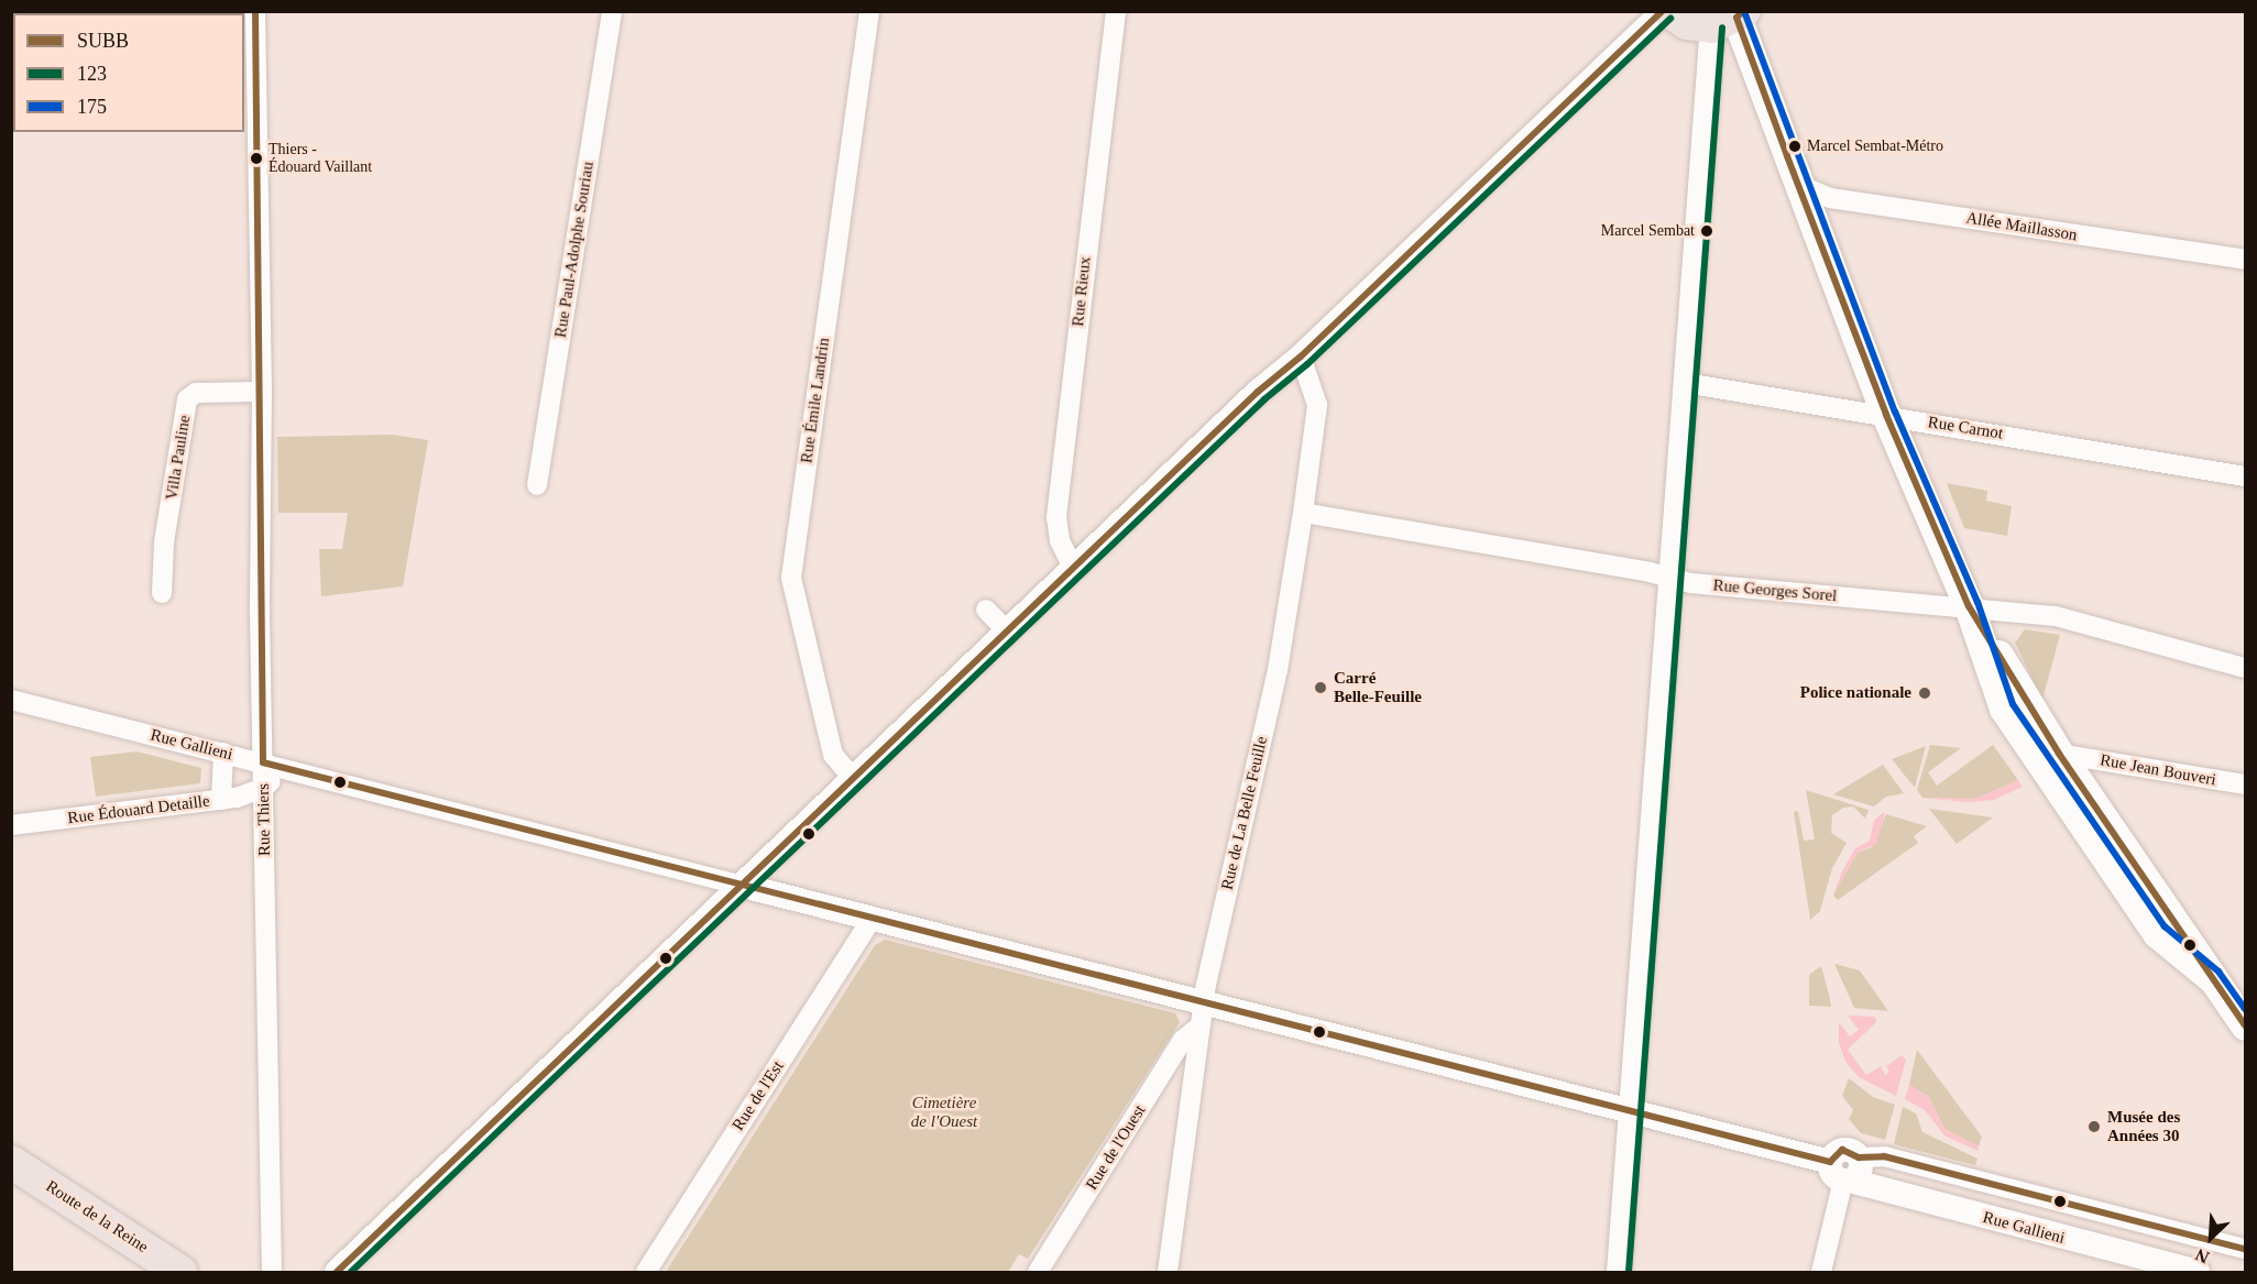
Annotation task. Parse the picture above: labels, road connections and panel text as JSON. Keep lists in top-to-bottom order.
{
  "streets": {
    "main road": ["Route de la Reine"],
    "street": [
      "Allée Maillasson",
      "Rue Paul-Adolphe Souriau",
      "Rue Rieux",
      "Rue Émile Landrin",
      "Rue Carnot",
      "Villa Pauline",
      "Rue Georges Sorel",
      "Rue Gallieni",
      "Rue Jean Bouveri",
      "Rue Édouard Detaille",
      "Rue de La Belle Feuille",
      "Rue Thiers",
      "Rue de l'Est",
      "Rue de l'Ouest"
    ]
  },
  "crossings": [
    ["Villa Pauline", "Rue Thiers"],
    ["Rue Georges Sorel", "Rue de La Belle Feuille"],
    ["Rue Gallieni", "Rue de La Belle Feuille"],
    ["Rue Gallieni", "Rue Thiers"],
    ["Rue Gallieni", "Rue de l'Est"],
    ["Rue Gallieni", "Rue de l'Ouest"],
    ["Rue Édouard Detaille", "Rue Thiers"],
    ["Rue de La Belle Feuille", "Rue de l'Ouest"]
  ],
  "parks": ["Cimetière de l'Ouest"],
  "places": [
    "Marcel Sembat-Métro",
    "Thiers - Édouard Vaillant",
    "Marcel Sembat",
    "Carré Belle-Feuille",
    "Police nationale",
    "Musée des Années 30"
  ],
  "lines": ["transit line SUBB", "transit line 175", "transit line 123"],
  "legend": ["SUBB", "123", "175"],
  "north": "bottom left"
}
